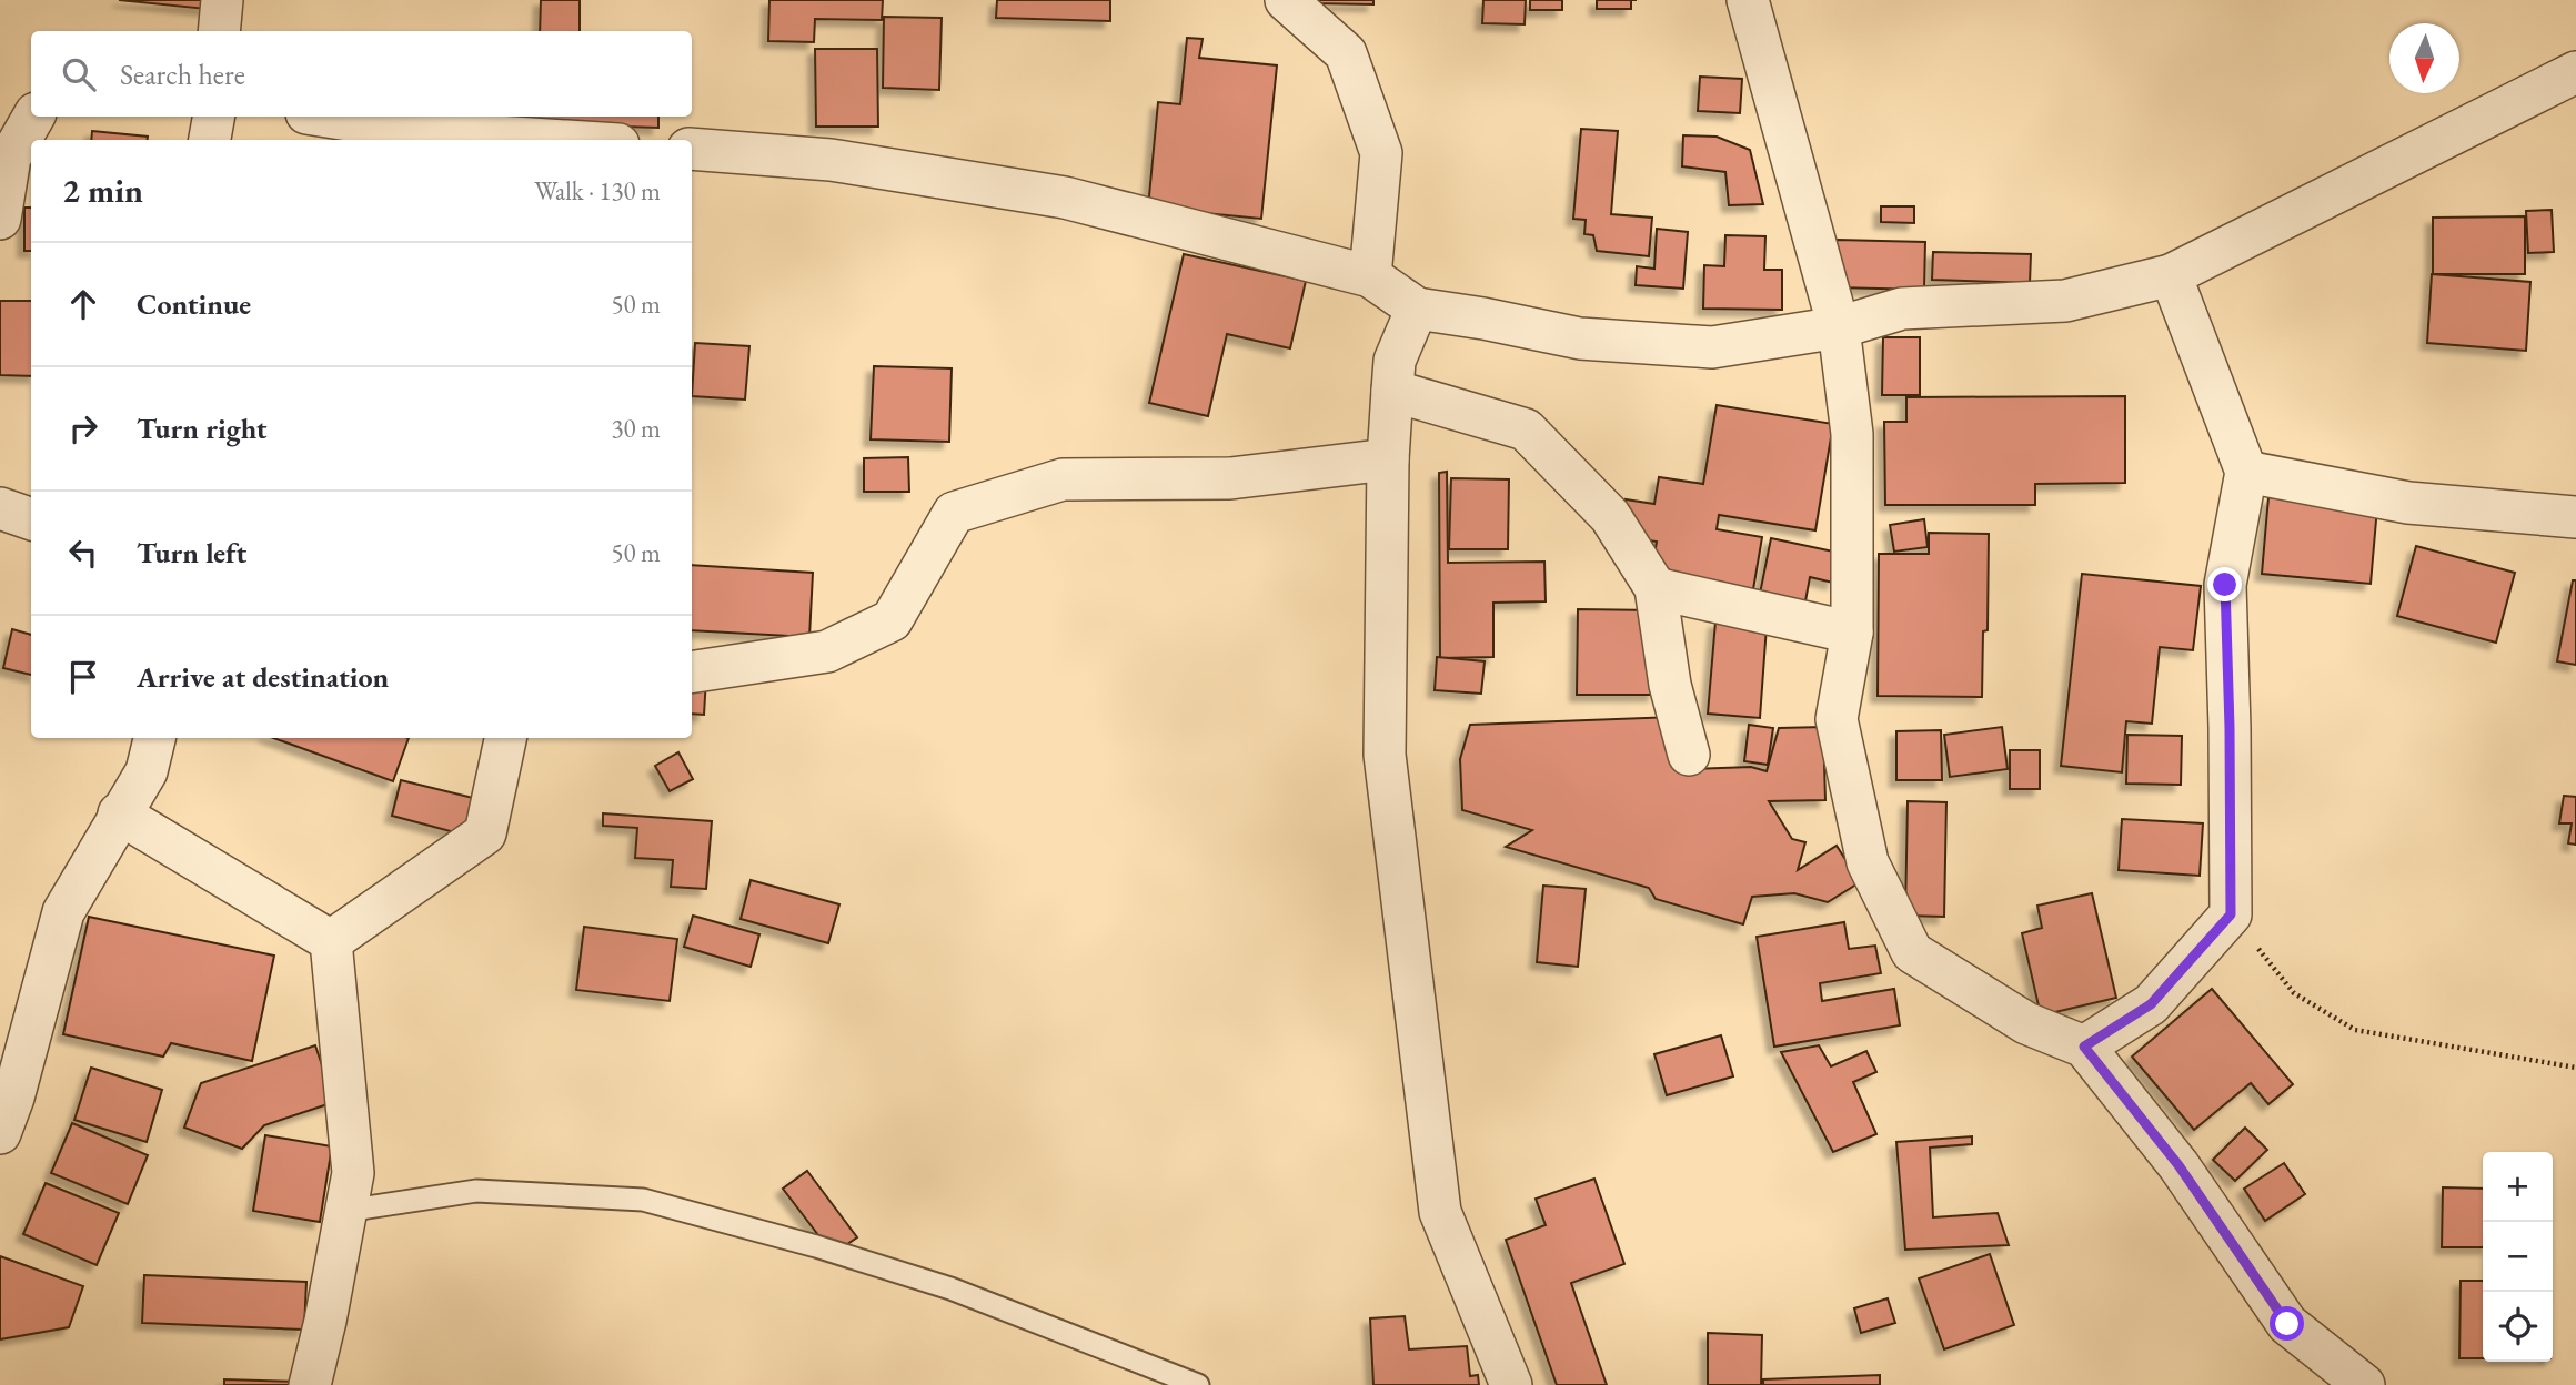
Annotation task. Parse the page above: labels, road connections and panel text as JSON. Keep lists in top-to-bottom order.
{
  "north": "bottom",
  "page": {
    "search": "Search here",
    "heading": ["2 min", "Walk · 130 m"],
    "list": [
      ["Continue", "50 m"],
      ["Turn right", "30 m"],
      ["Turn left", "50 m"],
      "Arrive at destination"
    ],
    "map_buttons": ["+", "−"]
  }
}
